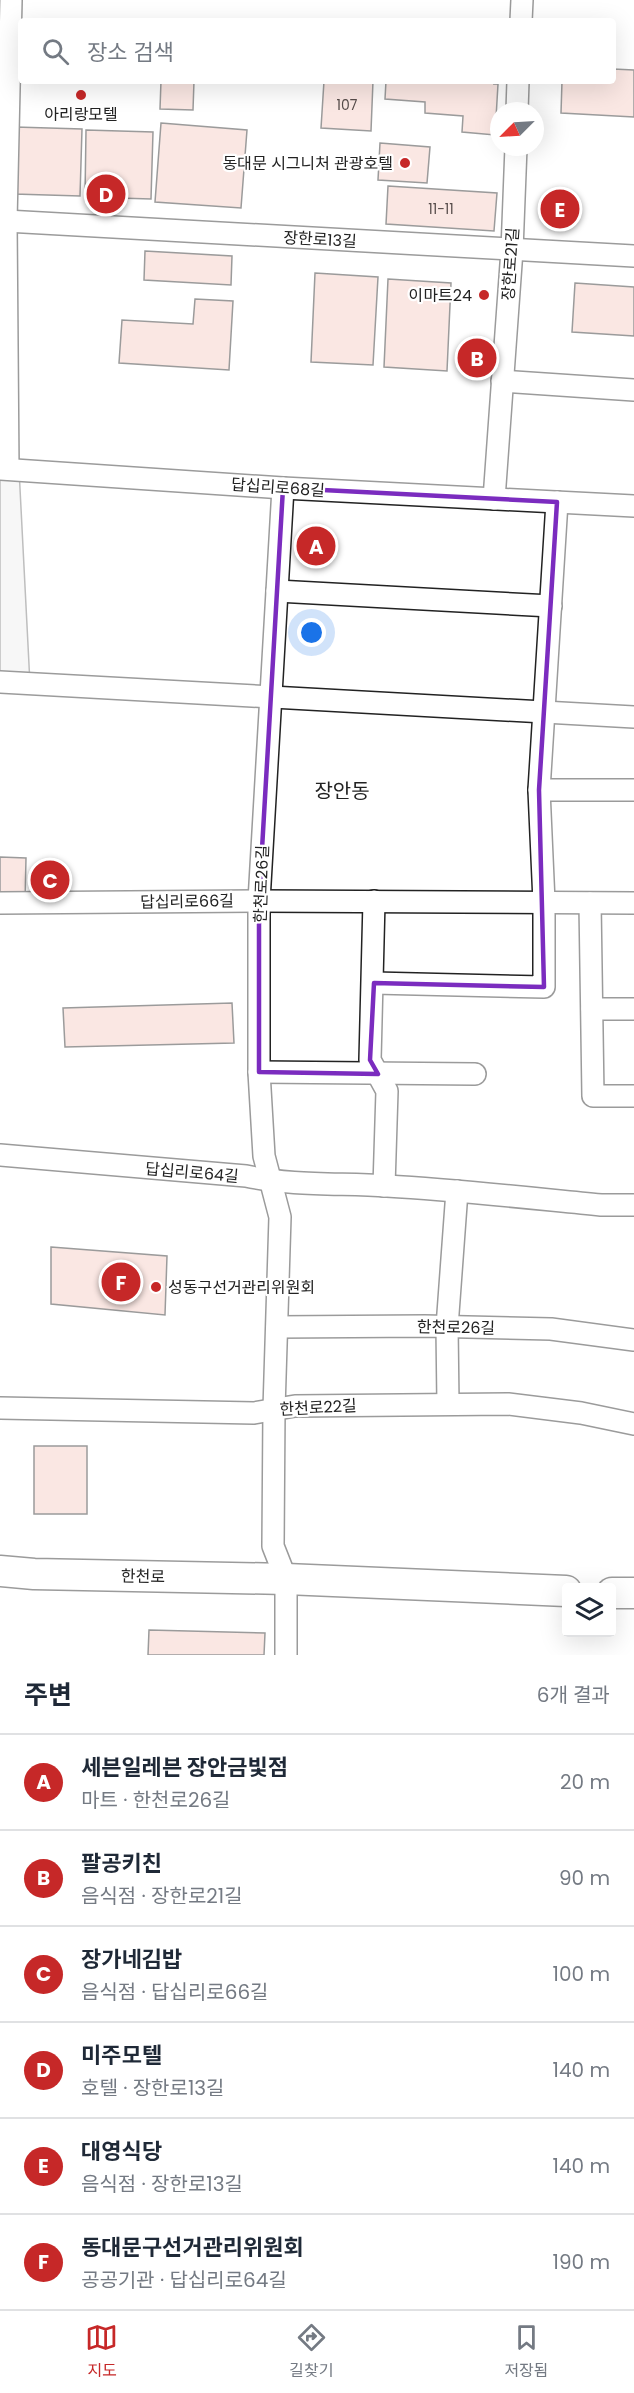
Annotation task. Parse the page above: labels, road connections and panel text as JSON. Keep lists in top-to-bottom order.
{
  "streets": {
    "main road": ["한천로"],
    "street": [
      "장한로13길",
      "장한로21길",
      "답십리로68길",
      "한천로26길",
      "답십리로66길",
      "답십리로64길",
      "한천로22길"
    ]
  },
  "crossings": [
    ["장한로13길", "장한로21길"],
    ["장한로21길", "답십리로68길"],
    ["답십리로68길", "한천로26길"],
    ["한천로26길", "답십리로66길"],
    ["한천로26길", "답십리로64길"],
    ["한천로26길", "한천로22길"],
    ["한천로26길", "한천로"]
  ],
  "districts": ["장안동"],
  "places": [
    "아리랑모텔",
    "동대문 시그니처 관광호텔",
    "이마트24",
    "성동구선거관리위원회"
  ],
  "house_numbers": ["107", "11-11"],
  "north": "bottom left",
  "page": {
    "search": "장소 검색",
    "pins": [
      "D",
      "E",
      "B",
      "A",
      "C",
      "F"
    ],
    "heading": ["주변", "6개 결과"],
    "list": [
      {
        "mark": "A",
        "name": "세븐일레븐 장안금빛점",
        "note": "마트 · 한천로26길",
        "value": "20 m"
      },
      {
        "mark": "B",
        "name": "팔공키친",
        "note": "음식점 · 장한로21길",
        "value": "90 m"
      },
      {
        "mark": "C",
        "name": "장가네김밥",
        "note": "음식점 · 답십리로66길",
        "value": "100 m"
      },
      {
        "mark": "D",
        "name": "미주모텔",
        "note": "호텔 · 장한로13길",
        "value": "140 m"
      },
      {
        "mark": "E",
        "name": "대영식당",
        "note": "음식점 · 장한로13길",
        "value": "140 m"
      },
      {
        "mark": "F",
        "name": "동대문구선거관리위원회",
        "note": "공공기관 · 답십리로64길",
        "value": "190 m"
      }
    ],
    "nav": ["지도", "길찾기", "저장됨"]
  }
}
